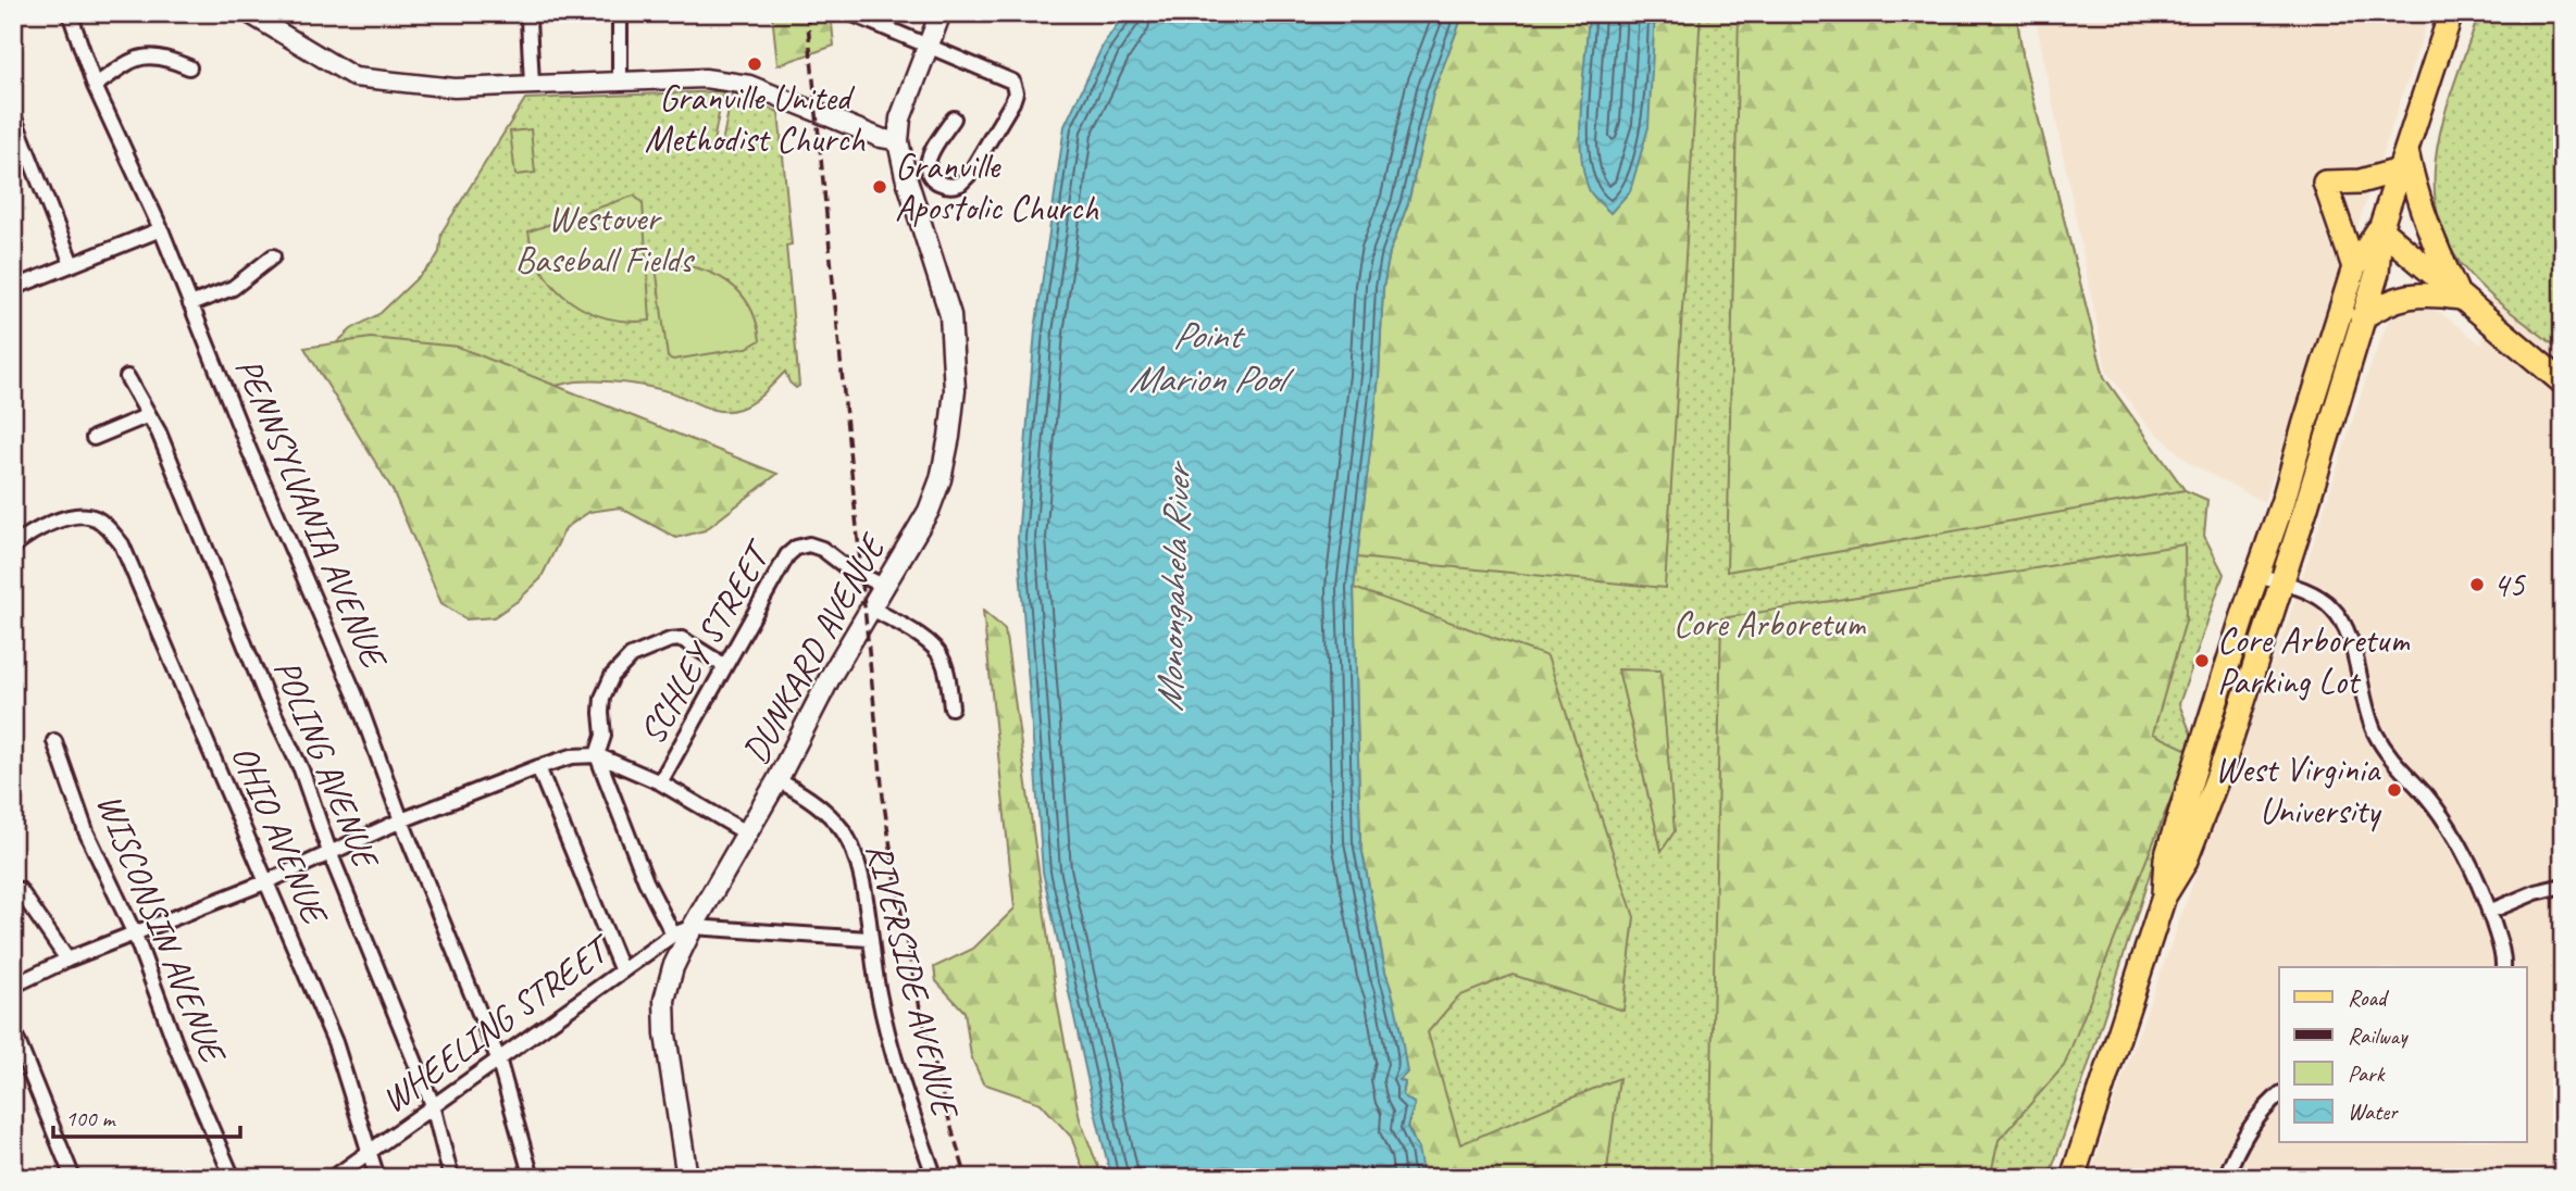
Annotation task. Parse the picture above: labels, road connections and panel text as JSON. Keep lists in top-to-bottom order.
{
  "streets": {
    "main road": ["DUNKARD AVENUE"],
    "street": [
      "PENNSYLVANIA AVENUE",
      "SCHLEY STREET",
      "POLING AVENUE",
      "OHIO AVENUE",
      "WISCONSIN AVENUE",
      "RIVERSIDE AVENUE",
      "WHEELING STREET"
    ]
  },
  "crossings": [
    ["PENNSYLVANIA AVENUE", "WHEELING STREET"],
    ["SCHLEY STREET", "DUNKARD AVENUE"],
    ["DUNKARD AVENUE", "RIVERSIDE AVENUE"],
    ["DUNKARD AVENUE", "WHEELING STREET"],
    ["POLING AVENUE", "WHEELING STREET"],
    ["OHIO AVENUE", "WHEELING STREET"]
  ],
  "water": ["Point Marion Pool", "Monongahela River"],
  "parks": ["Westover Baseball Fields", "Core Arboretum"],
  "places": [
    "Granville United Methodist Church",
    "Granville Apostolic Church",
    "45",
    "Core Arboretum Parking Lot",
    "West Virginia University"
  ],
  "legend": [
    "Road",
    "Railway",
    "Park",
    "Water"
  ],
  "scale_bar": "100 m"
}
